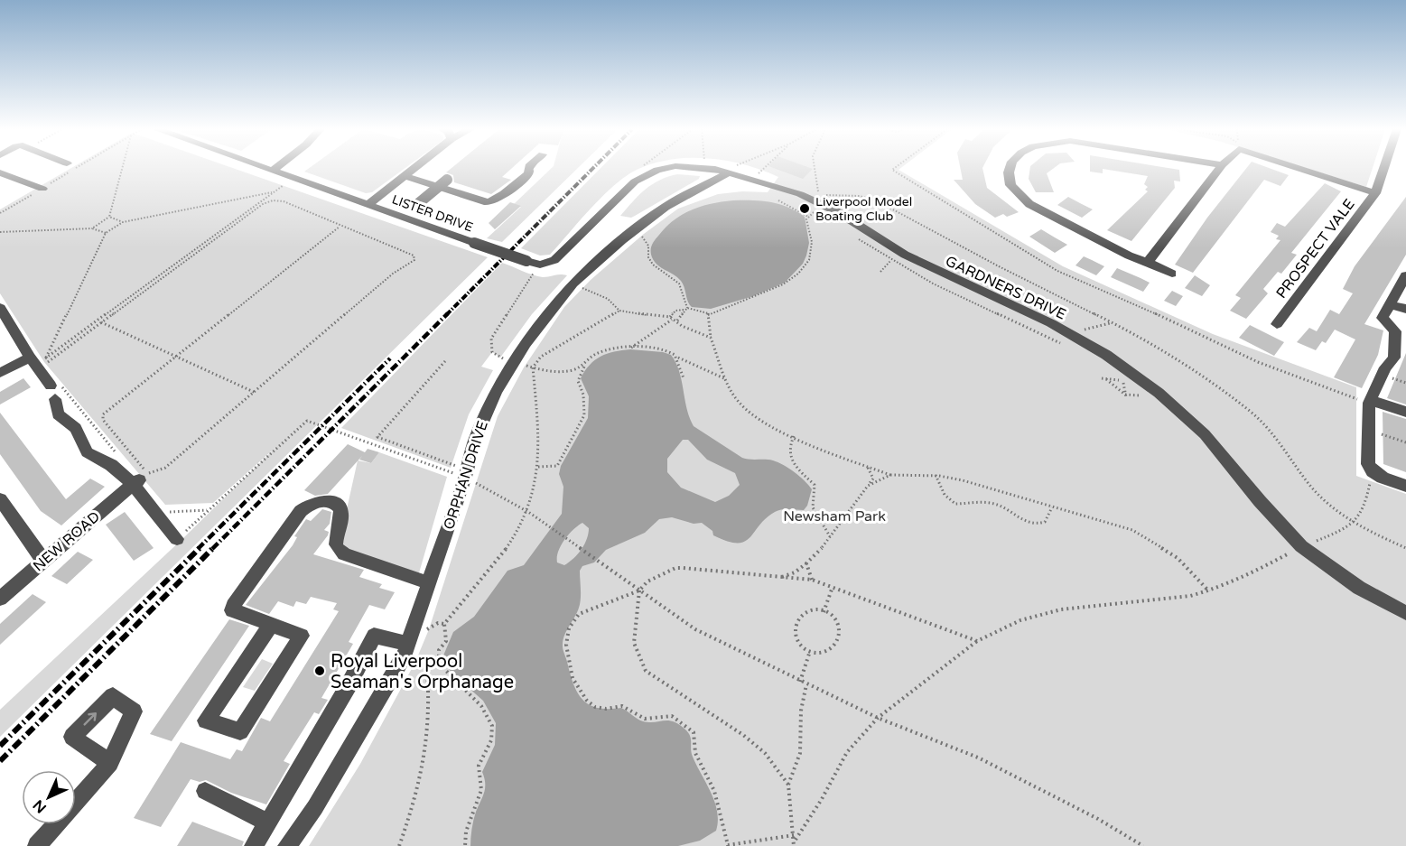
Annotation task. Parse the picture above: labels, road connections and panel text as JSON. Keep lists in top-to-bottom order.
{
  "streets": {
    "street": [
      "LISTER DRIVE",
      "PROSPECT VALE",
      "GARDNERS DRIVE",
      "ORPHAN DRIVE",
      "NEW ROAD"
    ]
  },
  "crossings": [
    ["LISTER DRIVE", "GARDNERS DRIVE"],
    ["GARDNERS DRIVE", "ORPHAN DRIVE"]
  ],
  "parks": ["Newsham Park"],
  "places": ["Liverpool Model Boating Club", "Royal Liverpool Seaman's Orphanage"],
  "north": "bottom left"
}
